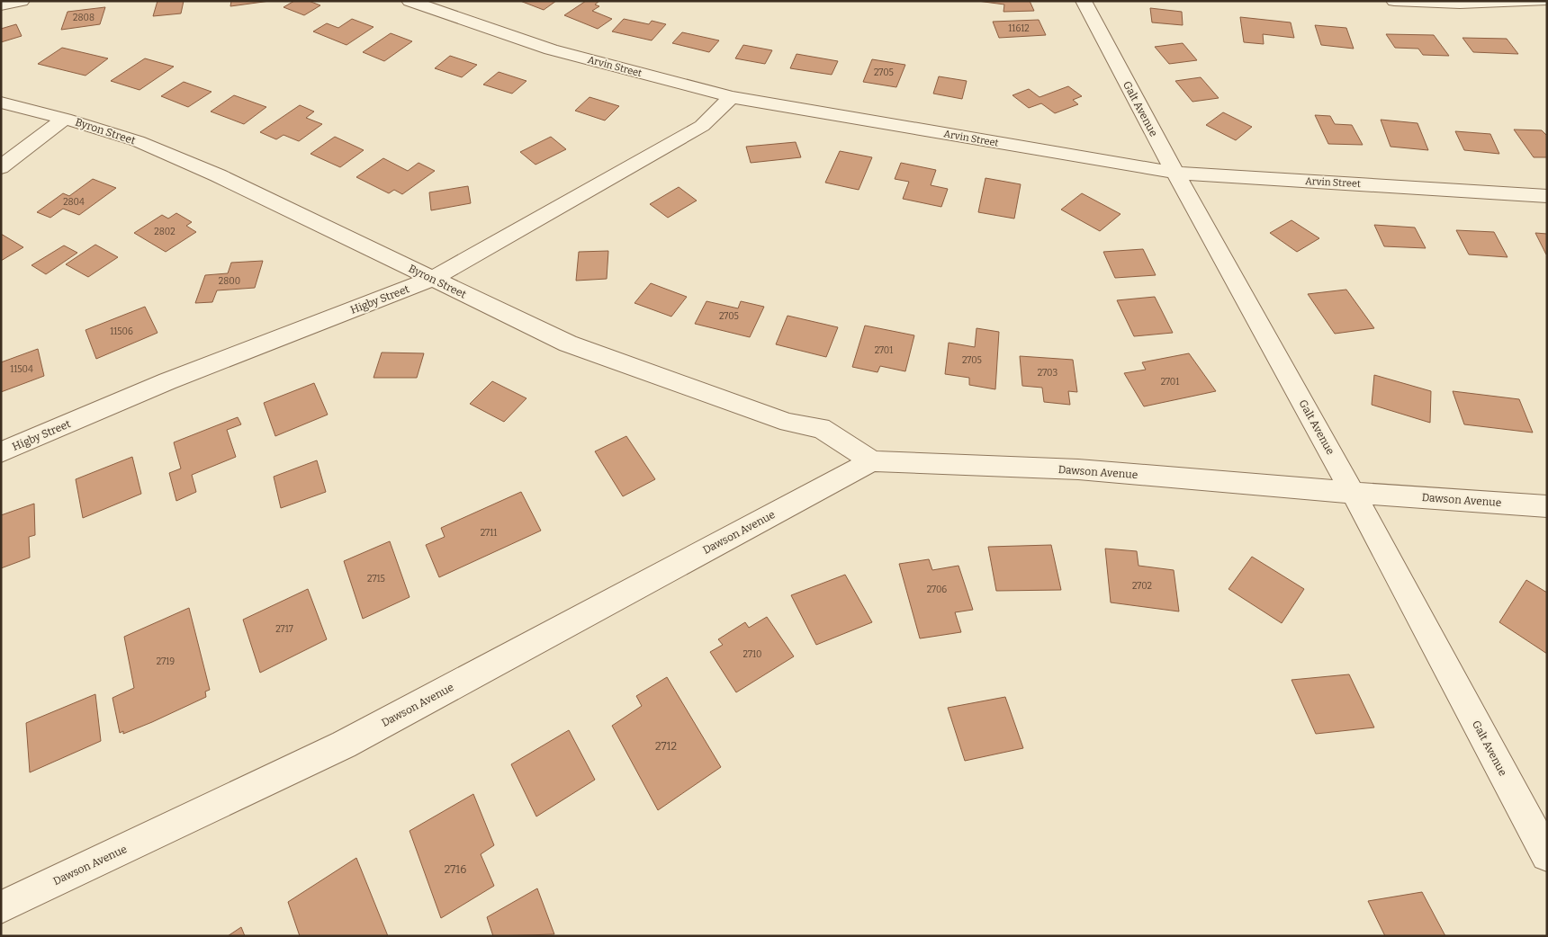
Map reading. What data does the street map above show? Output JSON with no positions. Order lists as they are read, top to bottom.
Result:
{
  "streets": {
    "street": [
      "Arvin Street",
      "Galt Avenue",
      "Byron Street",
      "Higby Street",
      "Dawson Avenue"
    ]
  },
  "crossings": [
    ["Arvin Street", "Galt Avenue"],
    ["Arvin Street", "Higby Street"],
    ["Galt Avenue", "Dawson Avenue"],
    ["Byron Street", "Higby Street"],
    ["Byron Street", "Dawson Avenue"]
  ],
  "house_numbers": [
    "2808",
    "11612",
    "2705",
    "2804",
    "2802",
    "2800",
    "2705",
    "11506",
    "2701",
    "2705",
    "11504",
    "2703",
    "2701",
    "2711",
    "2715",
    "2702",
    "2706",
    "2717",
    "2710",
    "2719",
    "2712",
    "2716"
  ]
}
